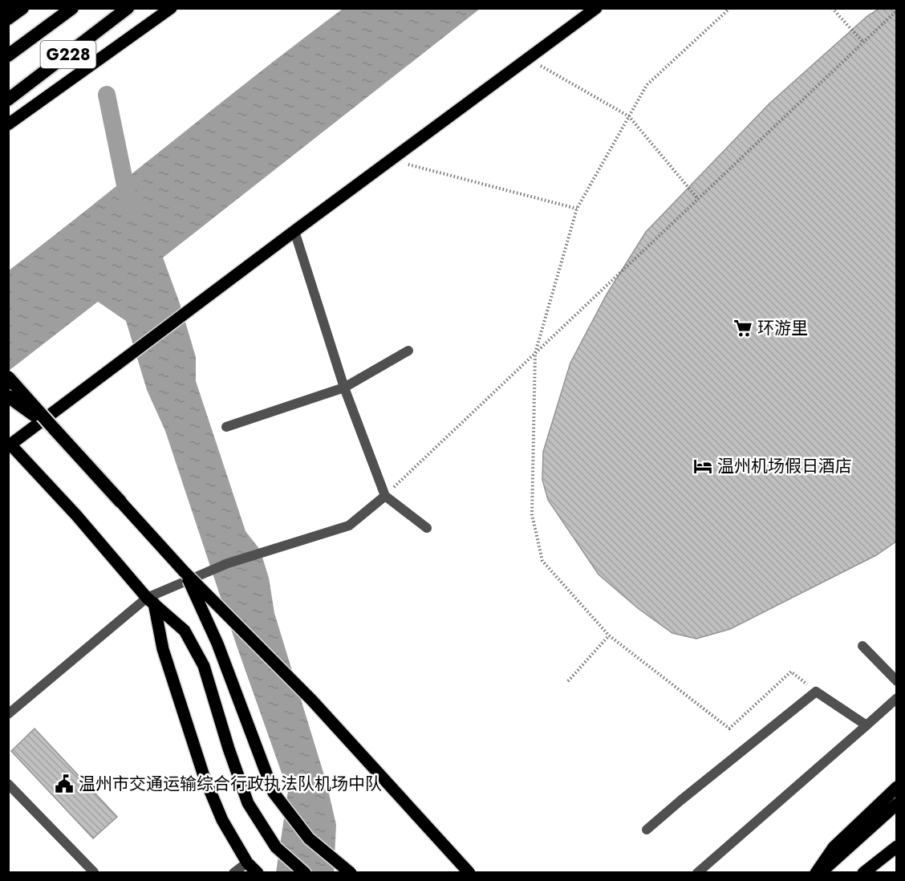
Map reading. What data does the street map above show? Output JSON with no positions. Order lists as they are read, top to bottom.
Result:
{
  "streets": {
    "highway": ["G228"]
  },
  "places": {
    "supermarket": ["环游里"],
    "hotel": ["温州机场假日酒店"],
    "public building": ["温州市交通运输综合行政执法队机场中队"]
  }
}
